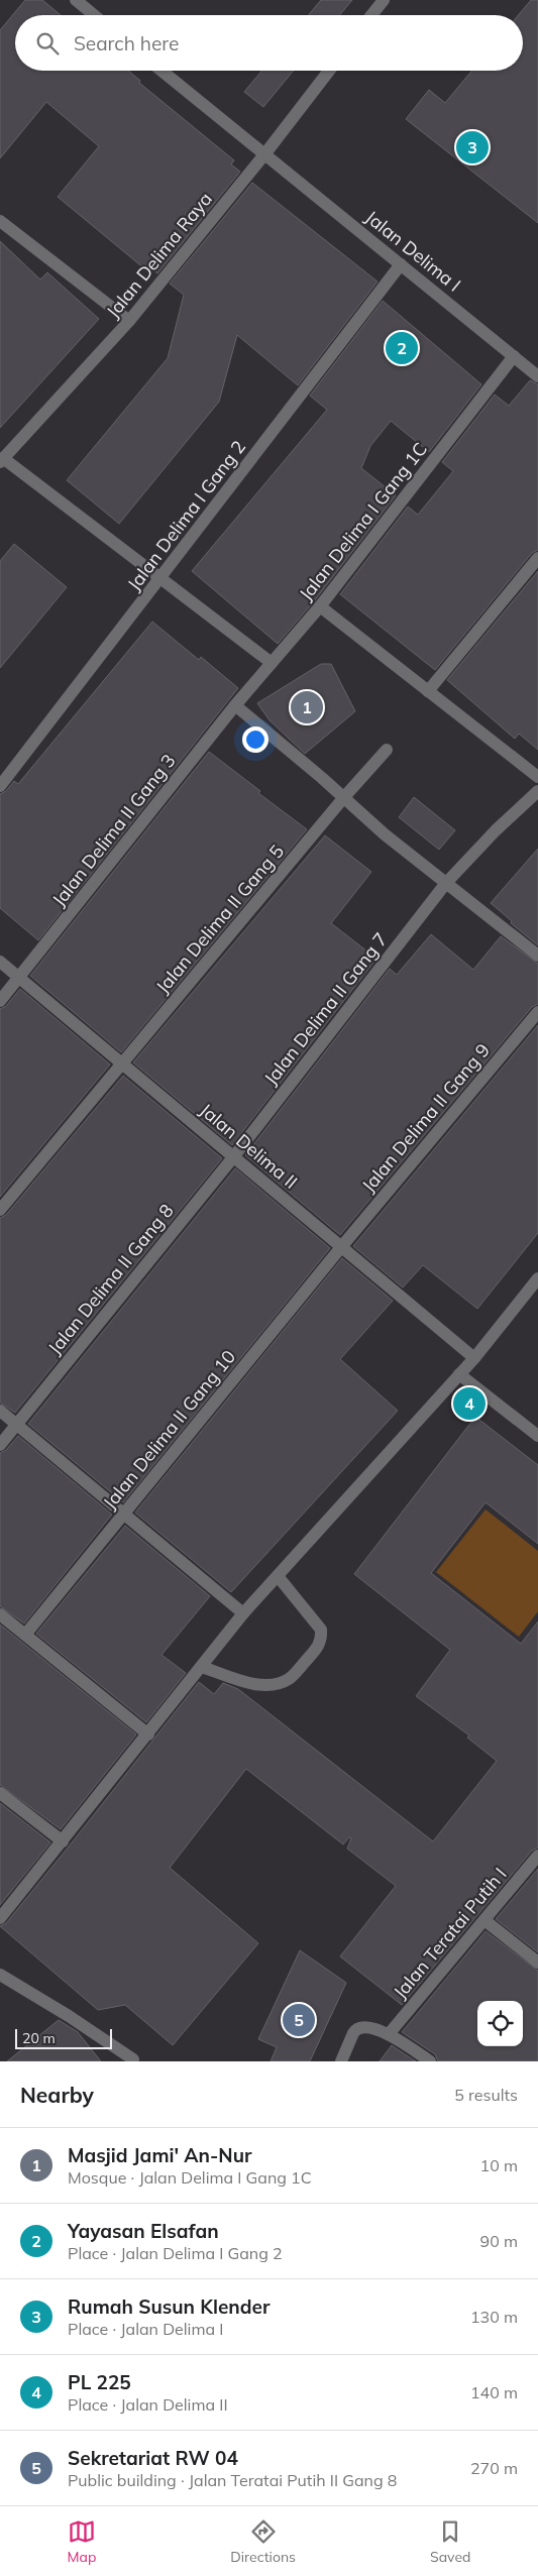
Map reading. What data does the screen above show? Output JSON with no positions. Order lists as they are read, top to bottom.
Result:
{
  "streets": {
    "street": [
      "Jalan Delima I",
      "Jalan Delima Raya",
      "Jalan Delima I Gang 2",
      "Jalan Delima I Gang 1C",
      "Jalan Delima II Gang 3",
      "Jalan Delima II Gang 5",
      "Jalan Delima II Gang 7",
      "Jalan Delima II Gang 9",
      "Jalan Delima II",
      "Jalan Delima II Gang 8",
      "Jalan Delima II Gang 10",
      "Jalan Teratai Putih I"
    ]
  },
  "crossings": [
    ["Jalan Delima I", "Jalan Delima Raya"],
    ["Jalan Delima I", "Jalan Delima I Gang 2"],
    ["Jalan Delima I", "Jalan Delima I Gang 1C"],
    ["Jalan Delima I Gang 1C", "Jalan Delima II Gang 3"],
    ["Jalan Delima II Gang 3", "Jalan Delima II"],
    ["Jalan Delima II Gang 5", "Jalan Delima II"],
    ["Jalan Delima II Gang 7", "Jalan Delima II"],
    ["Jalan Delima II Gang 7", "Jalan Delima II Gang 8"],
    ["Jalan Delima II Gang 9", "Jalan Delima II"],
    ["Jalan Delima II Gang 9", "Jalan Delima II Gang 10"],
    ["Jalan Delima II", "Jalan Delima II Gang 8"],
    ["Jalan Delima II", "Jalan Delima II Gang 10"]
  ],
  "scale_bar": "20 m",
  "page": {
    "search": "Search here",
    "pins": [
      "3",
      "2",
      "1",
      "4",
      "5"
    ],
    "scale": "20 m",
    "heading": ["Nearby", "5 results"],
    "list": [
      {
        "mark": "1",
        "name": "Masjid Jami' An-Nur",
        "note": "Mosque · Jalan Delima I Gang 1C",
        "value": "10 m"
      },
      {
        "mark": "2",
        "name": "Yayasan Elsafan",
        "note": "Place · Jalan Delima I Gang 2",
        "value": "90 m"
      },
      {
        "mark": "3",
        "name": "Rumah Susun Klender",
        "note": "Place · Jalan Delima I",
        "value": "130 m"
      },
      {
        "mark": "4",
        "name": "PL 225",
        "note": "Place · Jalan Delima II",
        "value": "140 m"
      },
      {
        "mark": "5",
        "name": "Sekretariat RW 04",
        "note": "Public building · Jalan Teratai Putih II Gang 8",
        "value": "270 m"
      }
    ],
    "nav": ["Map", "Directions", "Saved"]
  }
}
